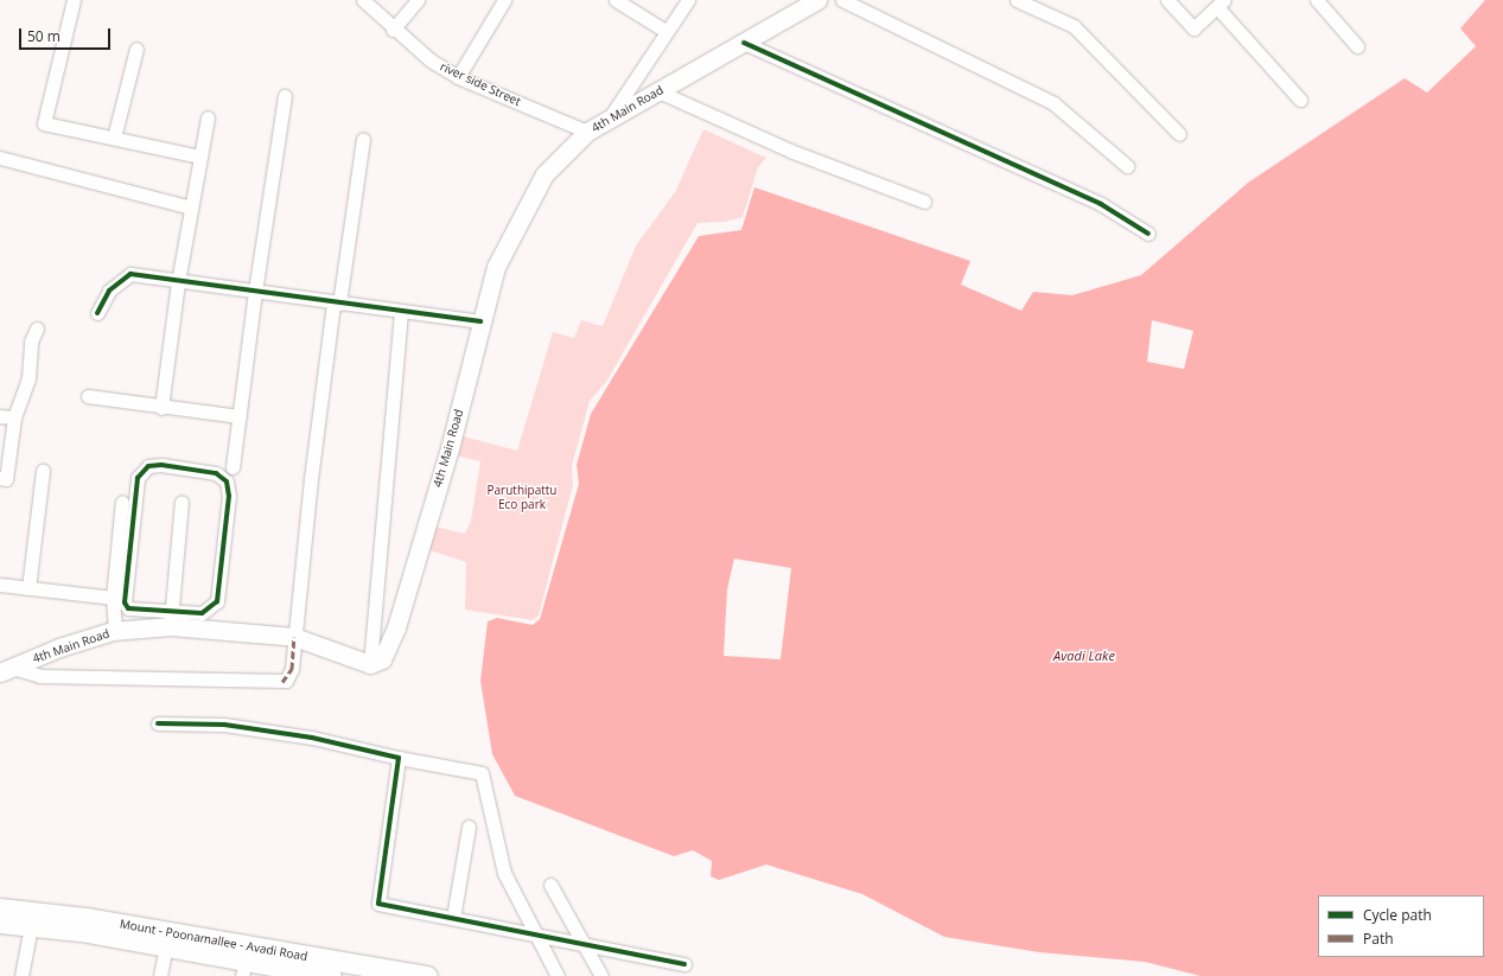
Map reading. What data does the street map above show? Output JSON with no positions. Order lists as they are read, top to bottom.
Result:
{
  "streets": {
    "main road": ["4th Main Road", "Mount - Poonamallee - Avadi Road"],
    "street": ["river side Street"]
  },
  "crossings": [
    ["river side Street", "4th Main Road"]
  ],
  "water": ["Avadi Lake"],
  "parks": ["Paruthipattu Eco park"],
  "legend": ["Cycle path", "Path"],
  "scale_bar": "50 m"
}
